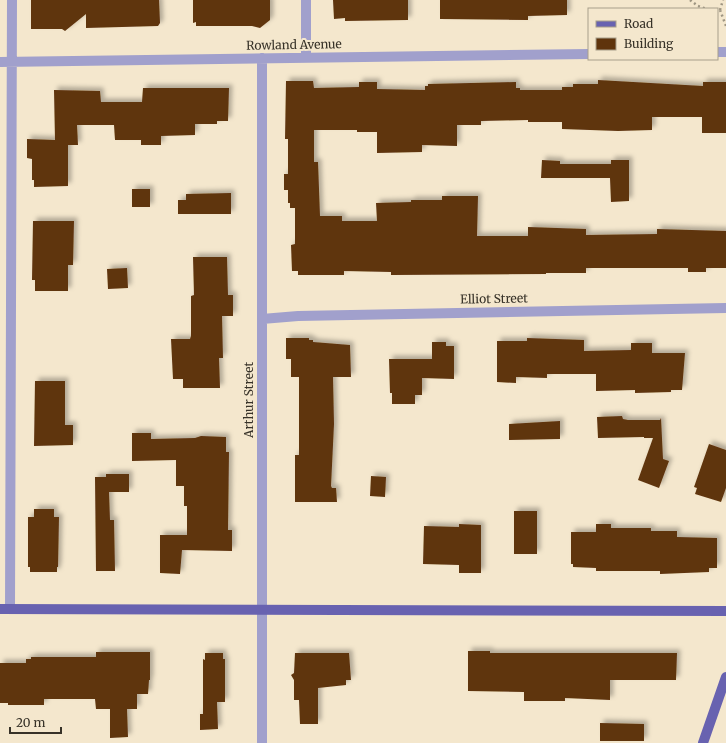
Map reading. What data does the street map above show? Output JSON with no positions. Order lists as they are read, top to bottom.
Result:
{
  "streets": {
    "street": ["Rowland Avenue", "Elliot Street", "Arthur Street"]
  },
  "crossings": [
    ["Rowland Avenue", "Arthur Street"],
    ["Elliot Street", "Arthur Street"]
  ],
  "legend": ["Road", "Building"],
  "scale_bar": "20 m"
}
